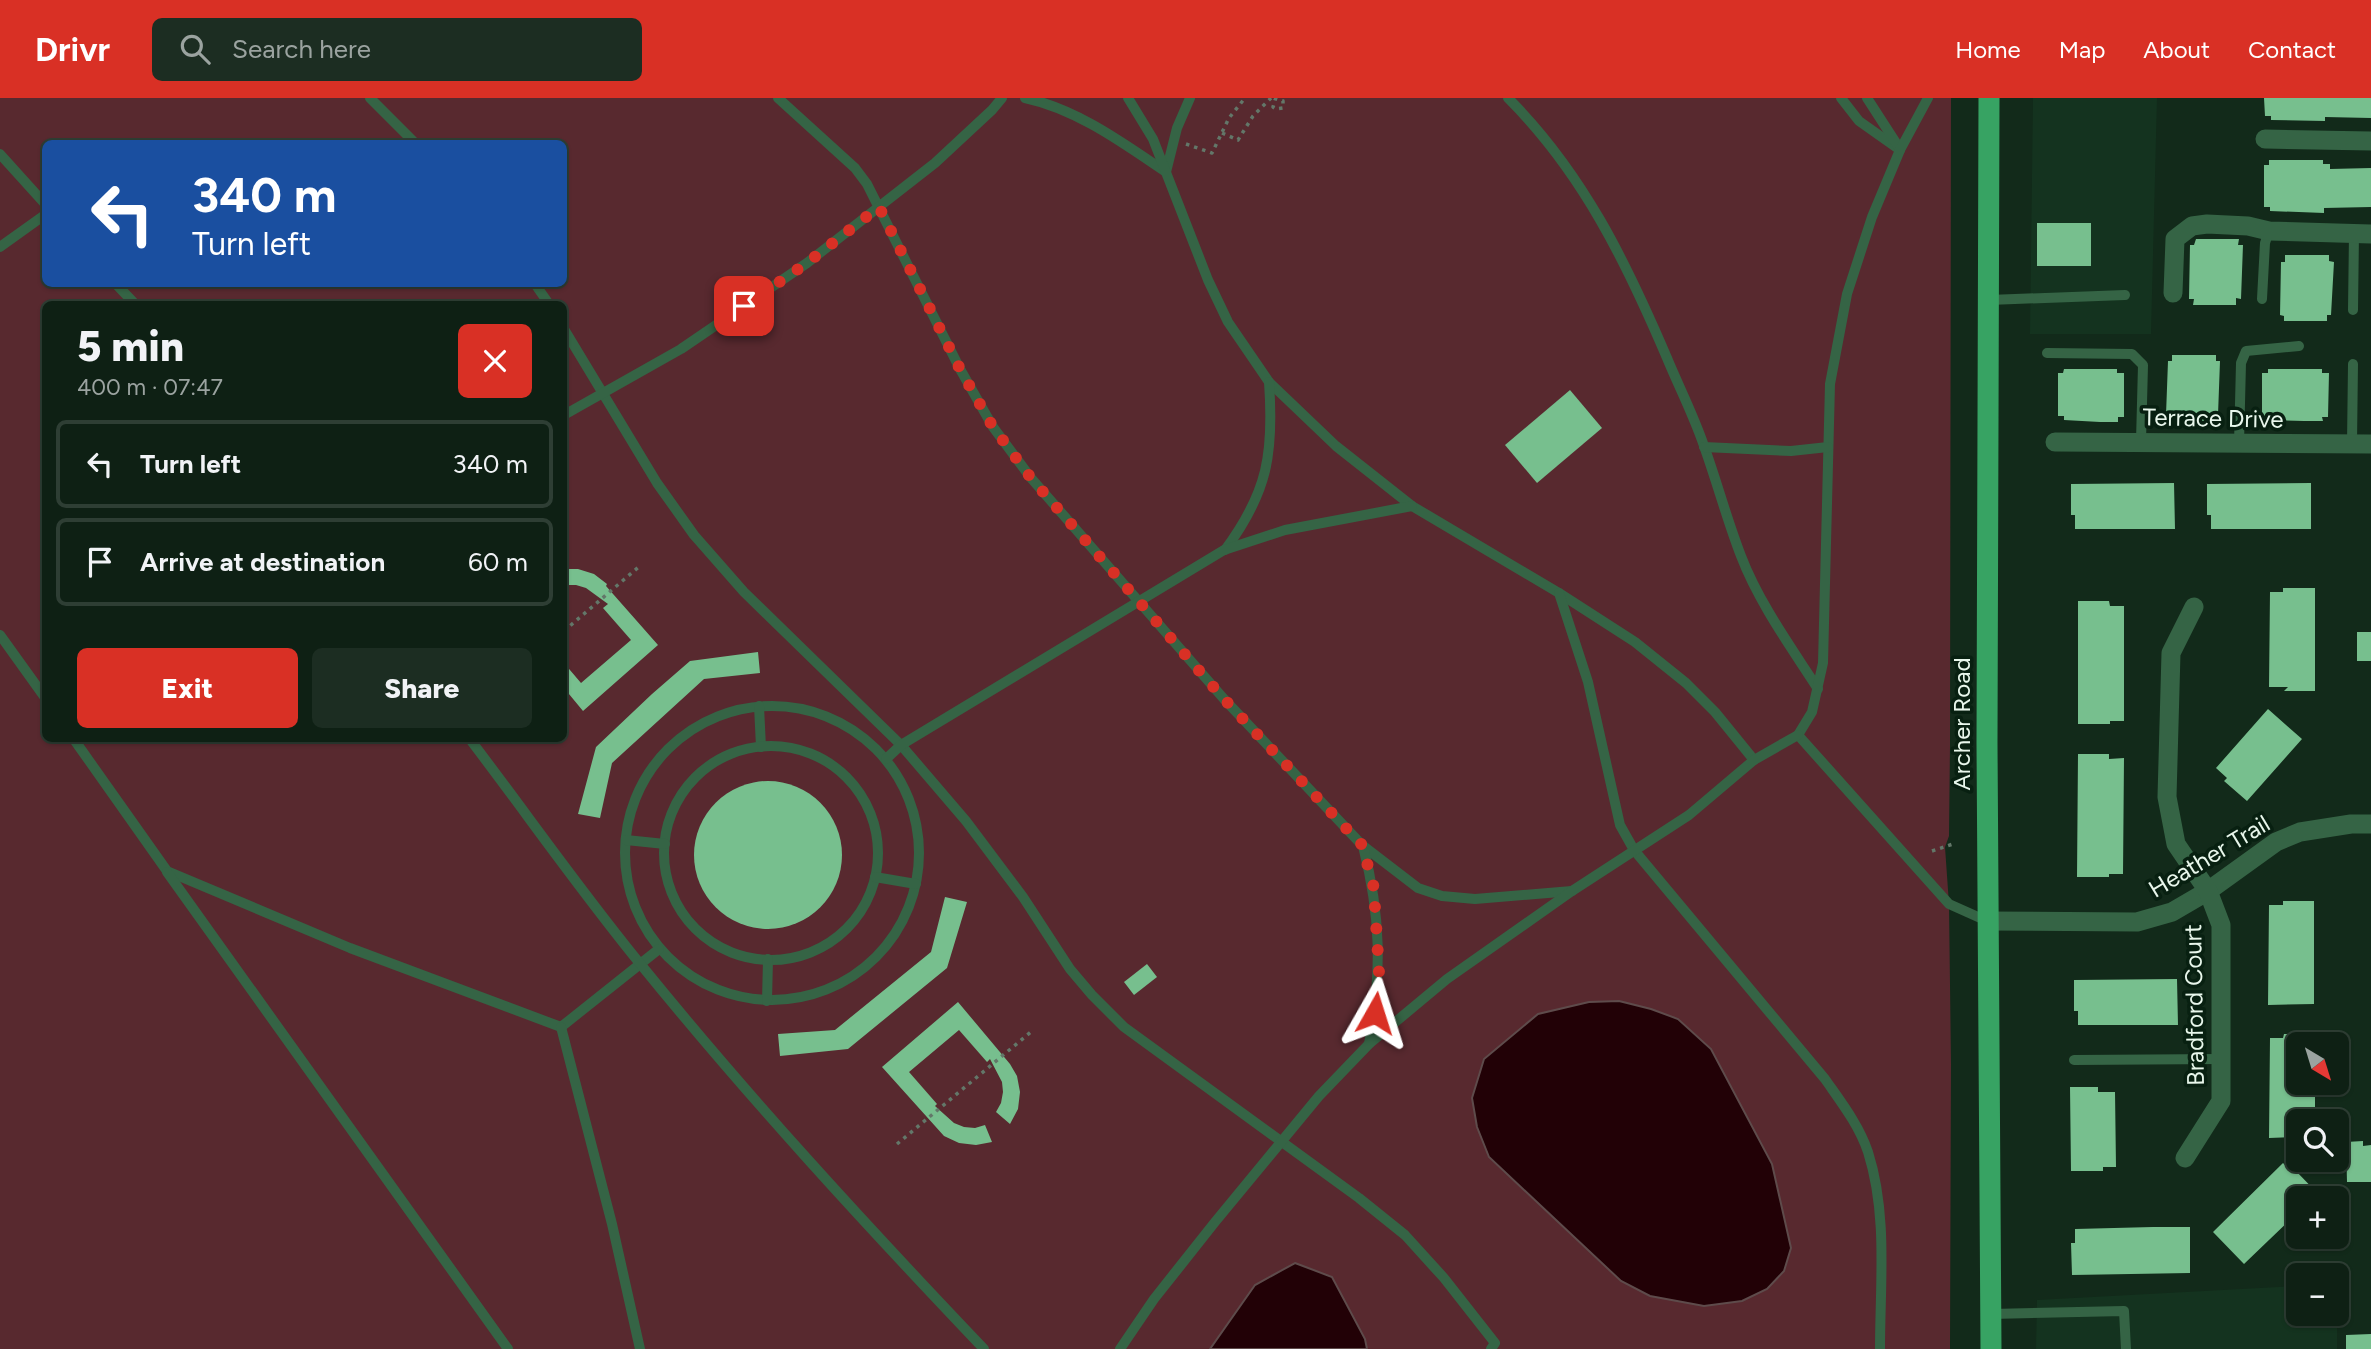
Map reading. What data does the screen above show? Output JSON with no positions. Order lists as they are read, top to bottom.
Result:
{
  "streets": {
    "main road": ["Archer Road"],
    "street": ["Terrace Drive", "Heather Trail", "Bradford Court"]
  },
  "crossings": [
    ["Archer Road", "Heather Trail"],
    ["Heather Trail", "Bradford Court"]
  ],
  "north": "bottom right",
  "page": {
    "header": "Drivr",
    "search": "Search here",
    "nav": [
      "Home",
      "Map",
      "About",
      "Contact"
    ],
    "turn": ["340 m", "Turn left"],
    "heading": ["5 min", "400 m · 07:47"],
    "list": [
      {
        "name": "Turn left",
        "value": "340 m"
      },
      {
        "name": "Arrive at destination",
        "value": "60 m"
      }
    ],
    "buttons": ["Exit", "Share"],
    "map_buttons": ["+", "−"]
  }
}
